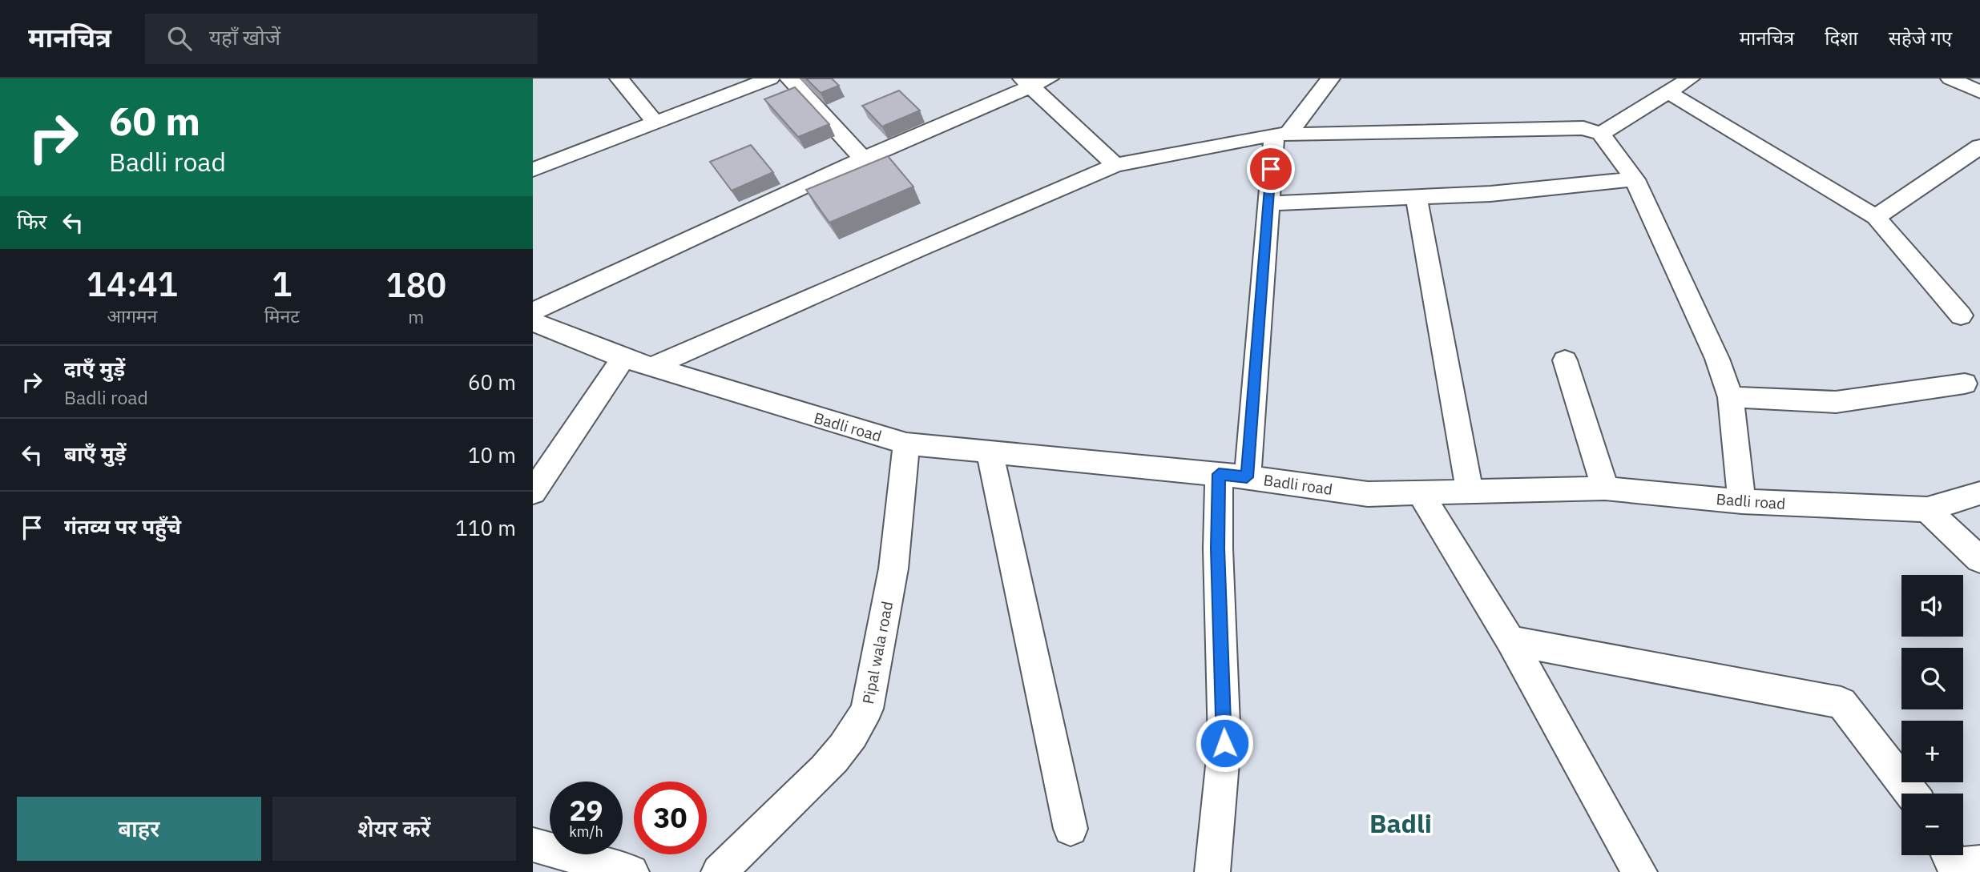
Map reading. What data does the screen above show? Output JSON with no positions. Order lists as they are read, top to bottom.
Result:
{
  "streets": {
    "street": ["Badli road", "Pipal wala road"]
  },
  "crossings": [
    ["Badli road", "Pipal wala road"]
  ],
  "districts": ["Badli"],
  "page": {
    "header": "मानचित्र",
    "search": "यहाँ खोजें",
    "nav": ["मानचित्र", "दिशा", "सहेजे गए"],
    "turn": ["60 m", "Badli road"],
    "then": "फिर",
    "eta": [
      "14:41",
      "आगमन",
      "1",
      "मिनट",
      "180",
      "m"
    ],
    "list": [
      {
        "name": "दाएँ मुड़ें",
        "note": "Badli road",
        "value": "60 m"
      },
      {
        "name": "बाएँ मुड़ें",
        "value": "10 m"
      },
      {
        "name": "गंतव्य पर पहुँचे",
        "value": "110 m"
      }
    ],
    "map_buttons": ["+", "−"],
    "speed": "29 km/h",
    "limit": "30",
    "buttons": ["बाहर", "शेयर करें"]
  }
}
